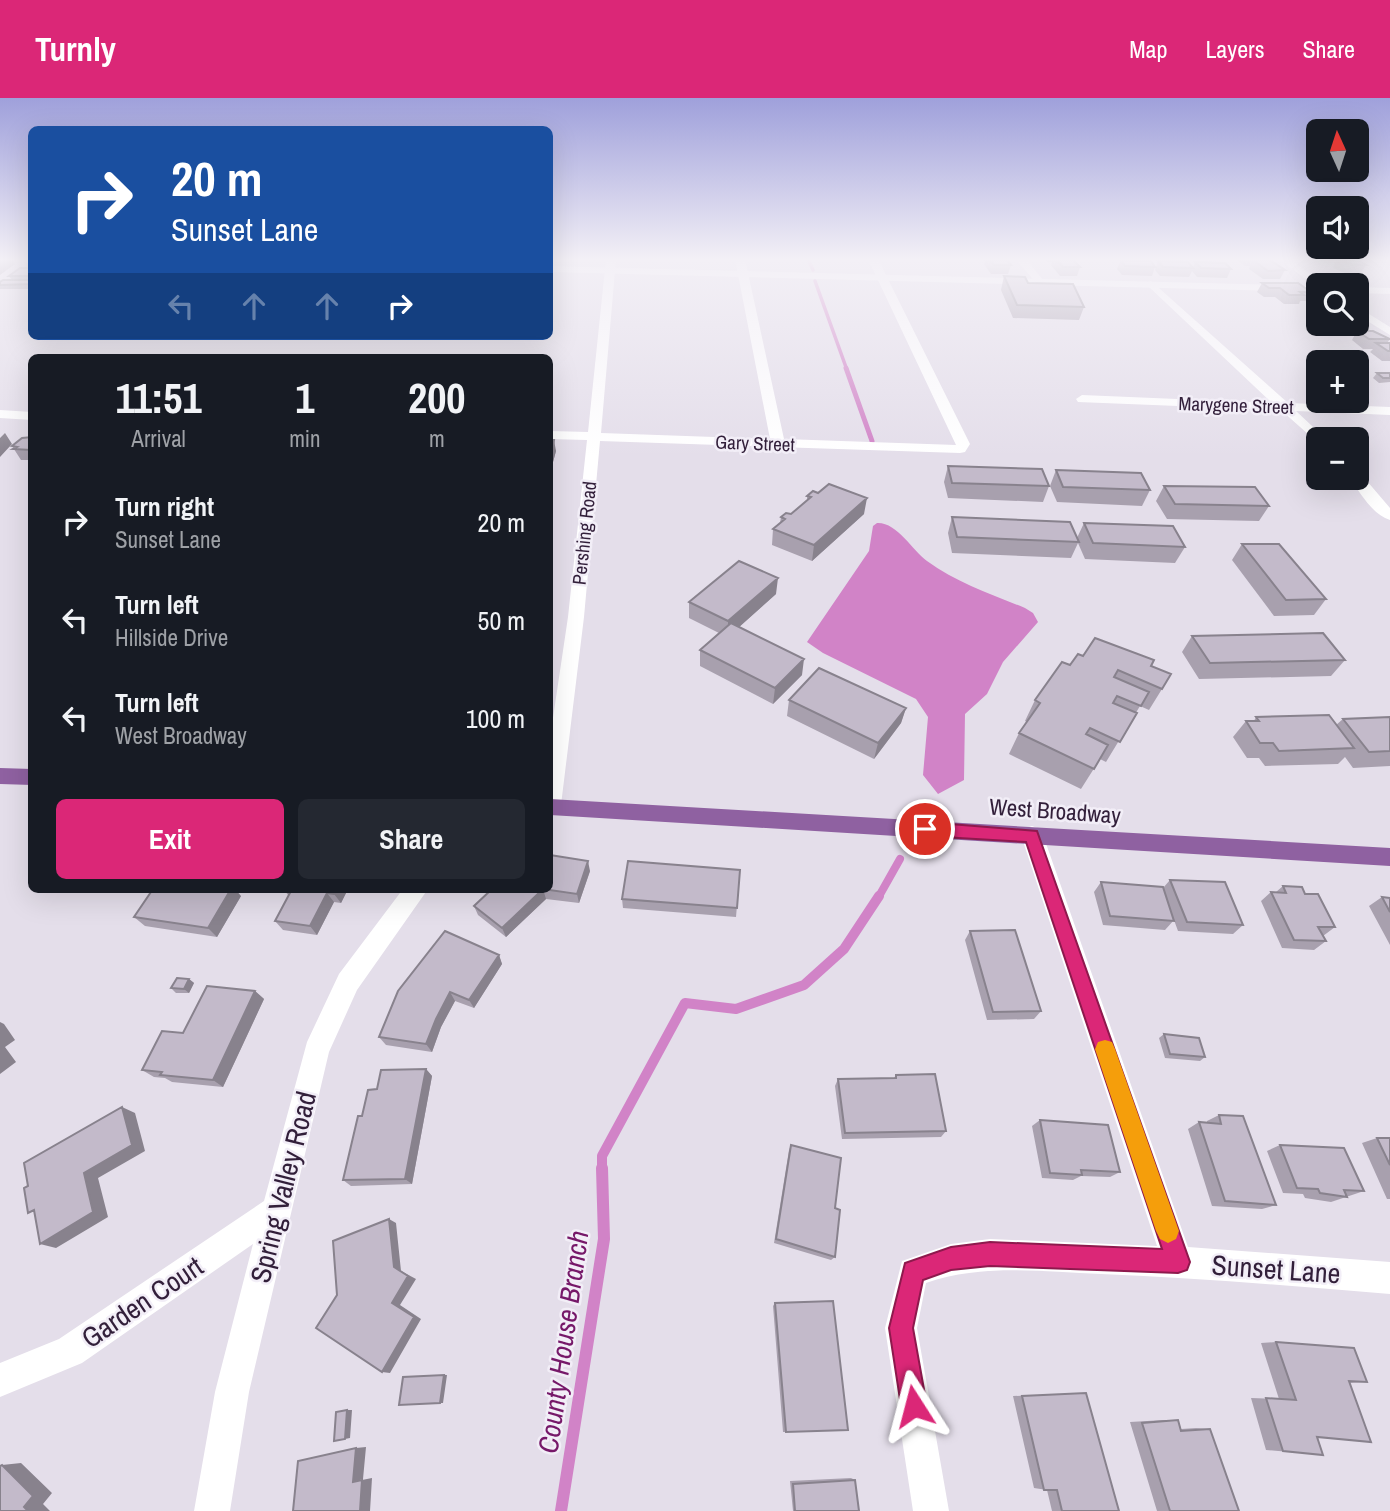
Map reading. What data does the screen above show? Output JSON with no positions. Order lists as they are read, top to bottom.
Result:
{
  "streets": {
    "main road": ["West Broadway"],
    "street": [
      "Marygene Street",
      "Gary Street",
      "Pershing Road",
      "Spring Valley Road",
      "Sunset Lane",
      "Garden Court"
    ]
  },
  "crossings": [
    ["Gary Street", "Pershing Road"],
    ["Spring Valley Road", "Garden Court"]
  ],
  "water": ["County House Branch"],
  "north": "top",
  "page": {
    "header": "Turnly",
    "nav": ["Map", "Layers", "Share"],
    "map_buttons": ["+", "−"],
    "turn": ["20 m", "Sunset Lane"],
    "eta": [
      "11:51",
      "Arrival",
      "1",
      "min",
      "200",
      "m"
    ],
    "list": [
      {
        "name": "Turn right",
        "note": "Sunset Lane",
        "value": "20 m"
      },
      {
        "name": "Turn left",
        "note": "Hillside Drive",
        "value": "50 m"
      },
      {
        "name": "Turn left",
        "note": "West Broadway",
        "value": "100 m"
      }
    ],
    "buttons": ["Exit", "Share"]
  }
}
